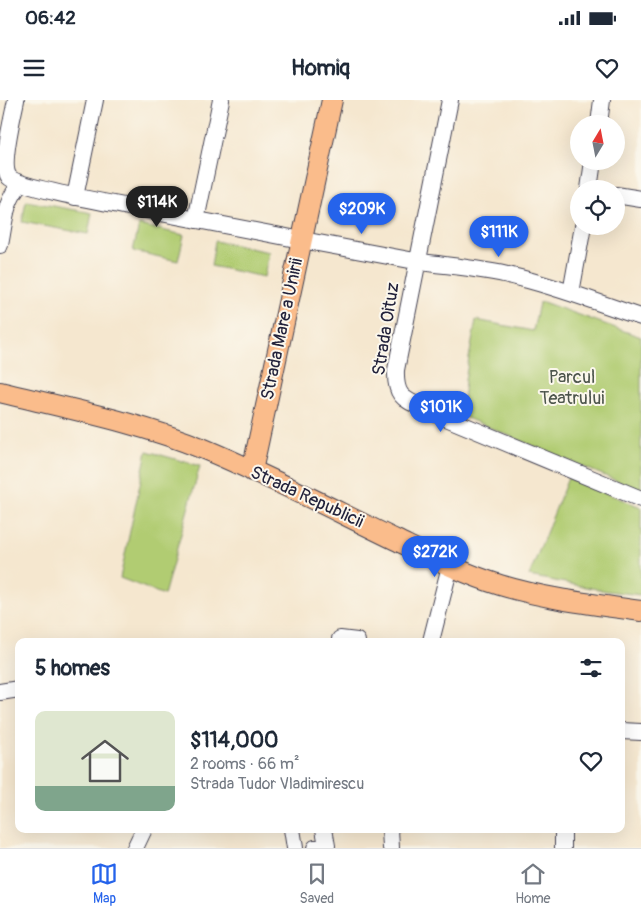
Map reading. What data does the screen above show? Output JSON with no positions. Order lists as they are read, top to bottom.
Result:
{
  "streets": {
    "main road": ["Strada Mare a Unirii", "Strada Republicii"],
    "street": ["Strada Oituz"]
  },
  "crossings": [
    ["Strada Mare a Unirii", "Strada Republicii"]
  ],
  "parks": ["Parcul Teatrului"],
  "north": "top",
  "page": {
    "status": "06:42",
    "header": "Homiq",
    "price": [
      "$114K",
      "$209K",
      "$111K",
      "$101K",
      "$272K"
    ],
    "heading": "5 homes",
    "list": [
      {
        "name": "$114,000",
        "note": "2 rooms · 66 m² · Strada Tudor Vladimirescu"
      }
    ],
    "tabs": ["Map", "Saved", "Home"]
  }
}
